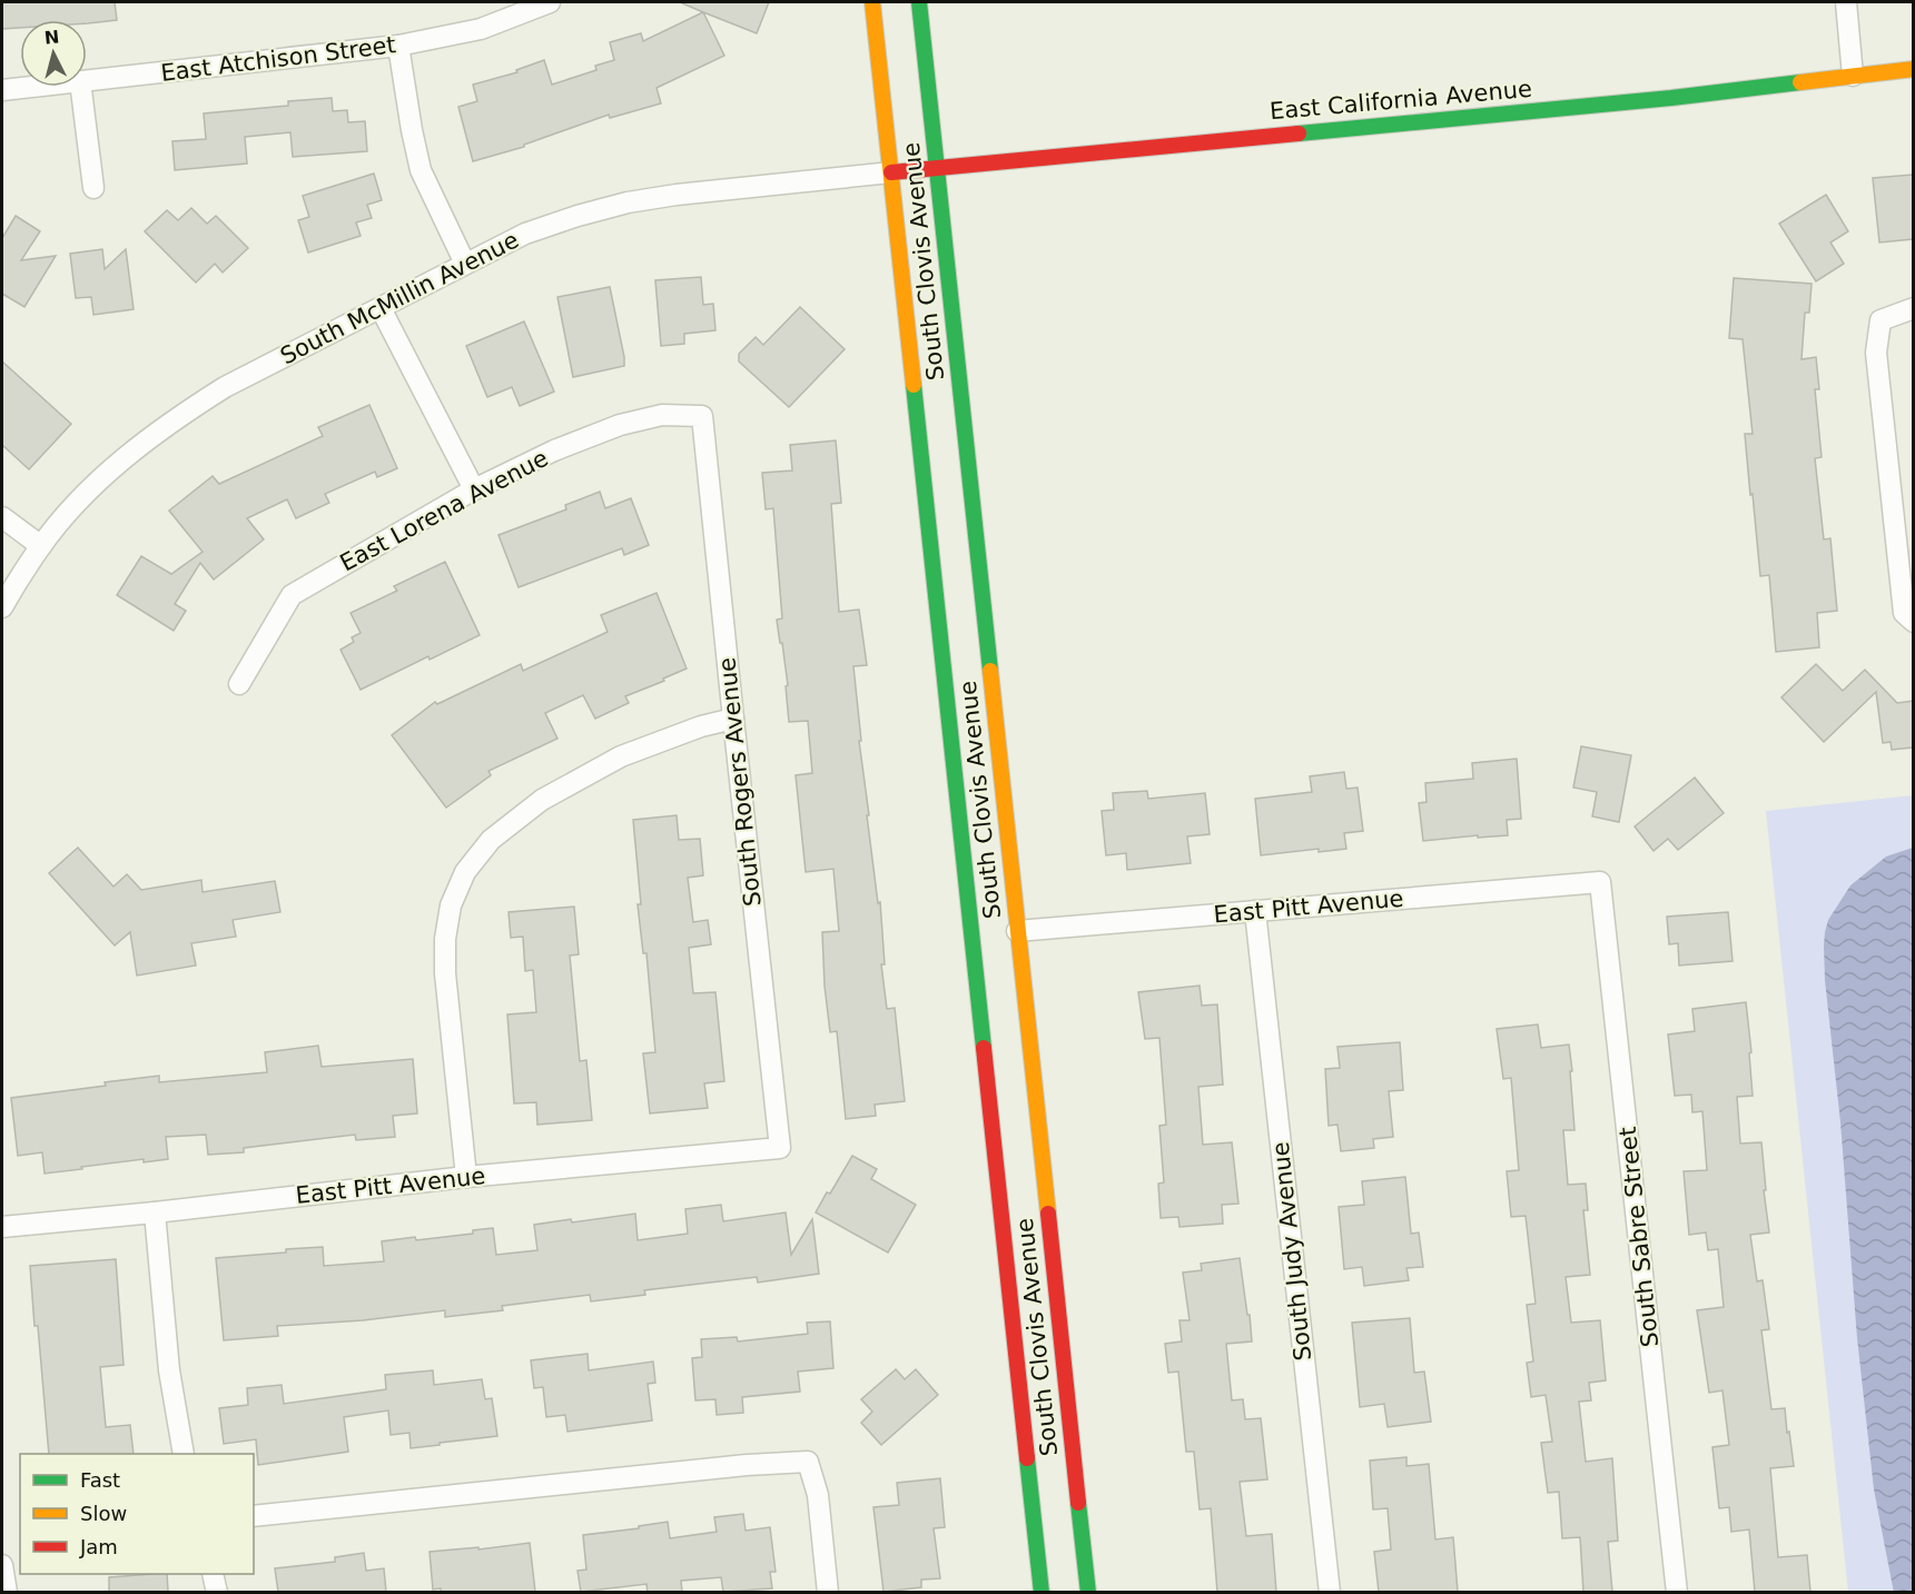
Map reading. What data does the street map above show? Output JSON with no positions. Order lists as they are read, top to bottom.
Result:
{
  "streets": {
    "main road": ["East California Avenue", "South Clovis Avenue"],
    "street": [
      "East Atchison Street",
      "South McMillin Avenue",
      "East Lorena Avenue",
      "South Rogers Avenue",
      "East Pitt Avenue",
      "South Sabre Street",
      "South Judy Avenue"
    ]
  },
  "crossings": [
    ["East California Avenue", "South Clovis Avenue"],
    ["East California Avenue", "South McMillin Avenue"],
    ["South Clovis Avenue", "South McMillin Avenue"],
    ["South Clovis Avenue", "East Pitt Avenue"],
    ["East Lorena Avenue", "South Rogers Avenue"],
    ["South Rogers Avenue", "East Pitt Avenue"],
    ["East Pitt Avenue", "South Sabre Street"],
    ["East Pitt Avenue", "South Judy Avenue"]
  ],
  "legend": ["Fast", "Slow", "Jam"],
  "north": "top"
}
